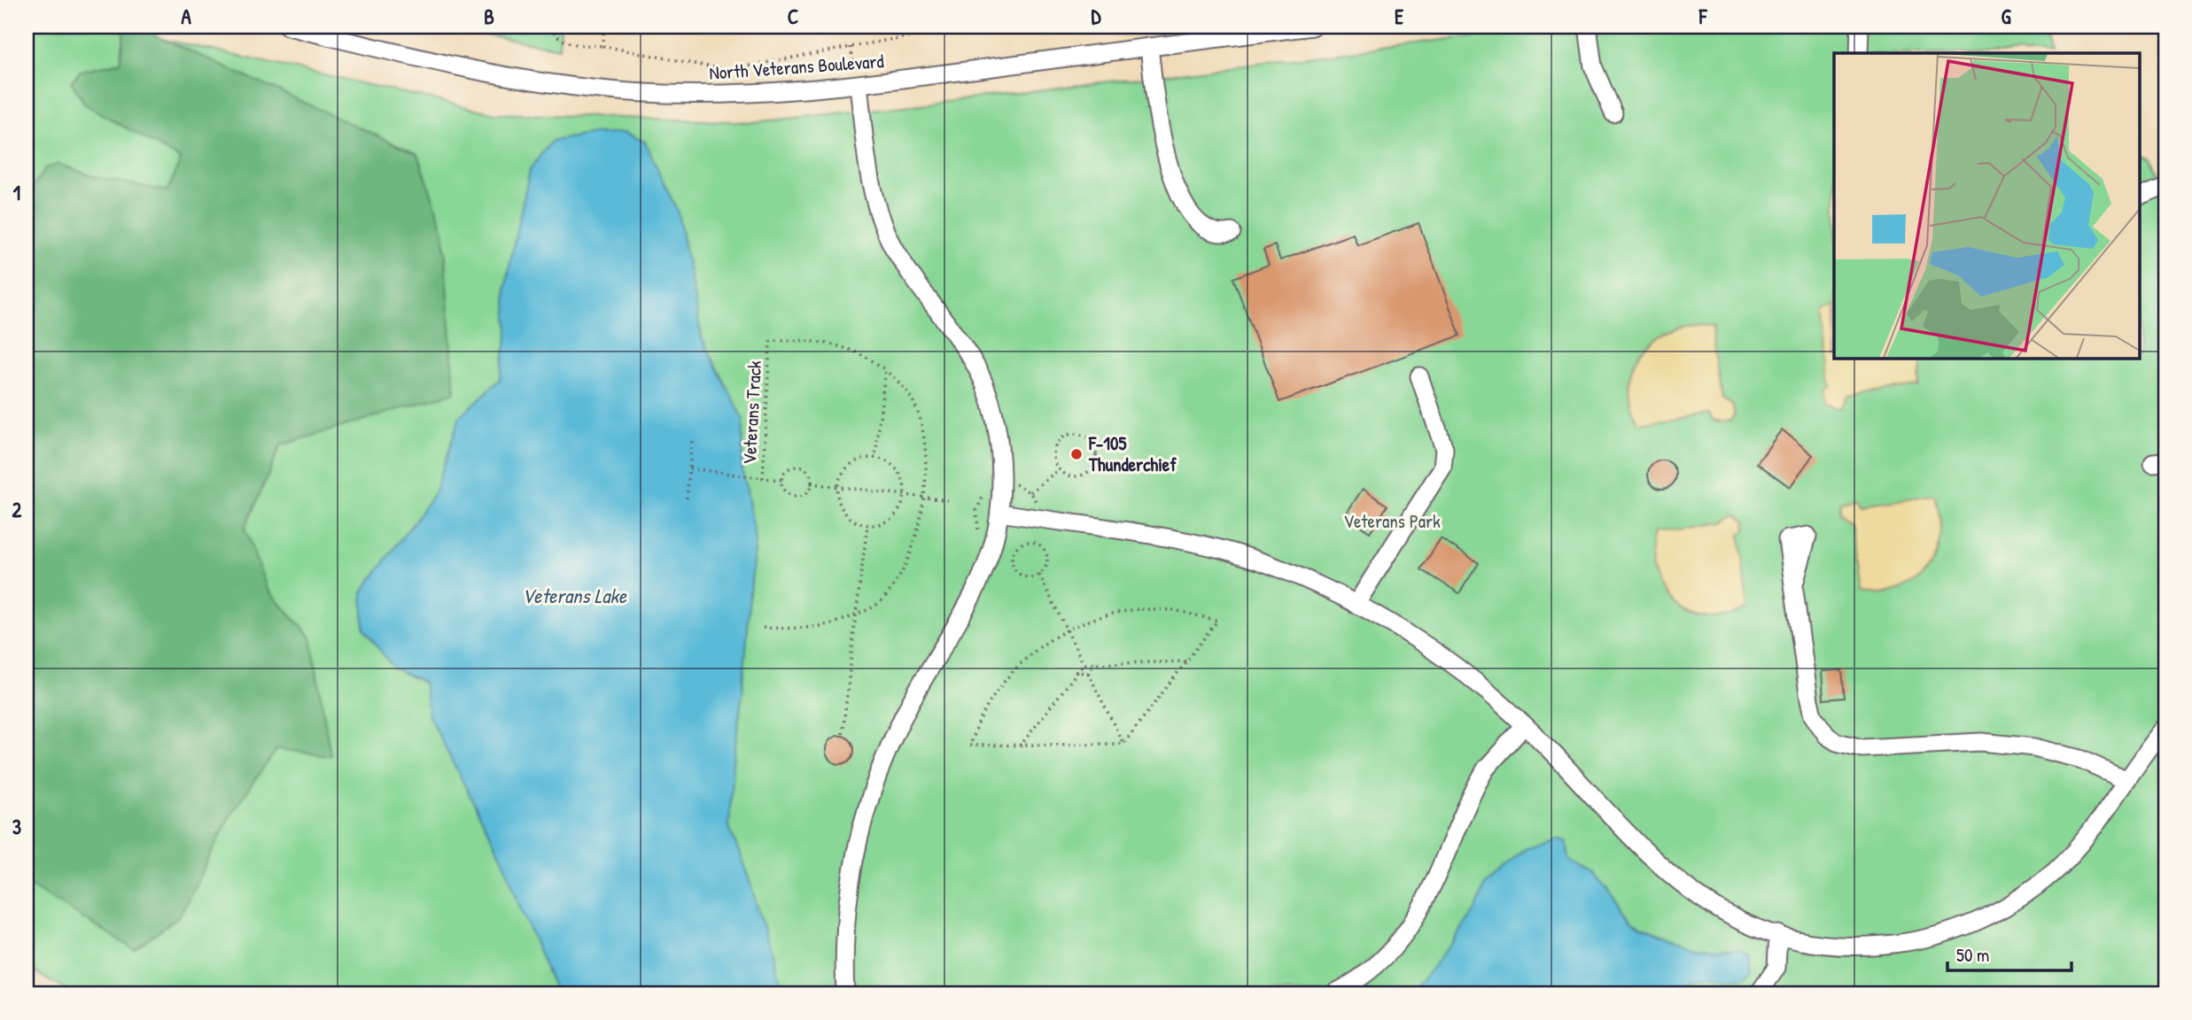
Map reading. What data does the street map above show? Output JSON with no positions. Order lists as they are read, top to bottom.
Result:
{
  "streets": {
    "street": ["North Veterans Boulevard"],
    "path": ["Veterans Track"]
  },
  "water": ["Veterans Lake"],
  "parks": ["Veterans Park"],
  "places": ["F-105 Thunderchief"],
  "scale_bar": "50 m",
  "grid": {
    "columns": [
      "A",
      "B",
      "C",
      "D",
      "E",
      "F",
      "G"
    ],
    "rows": ["1", "2", "3"]
  }
}
